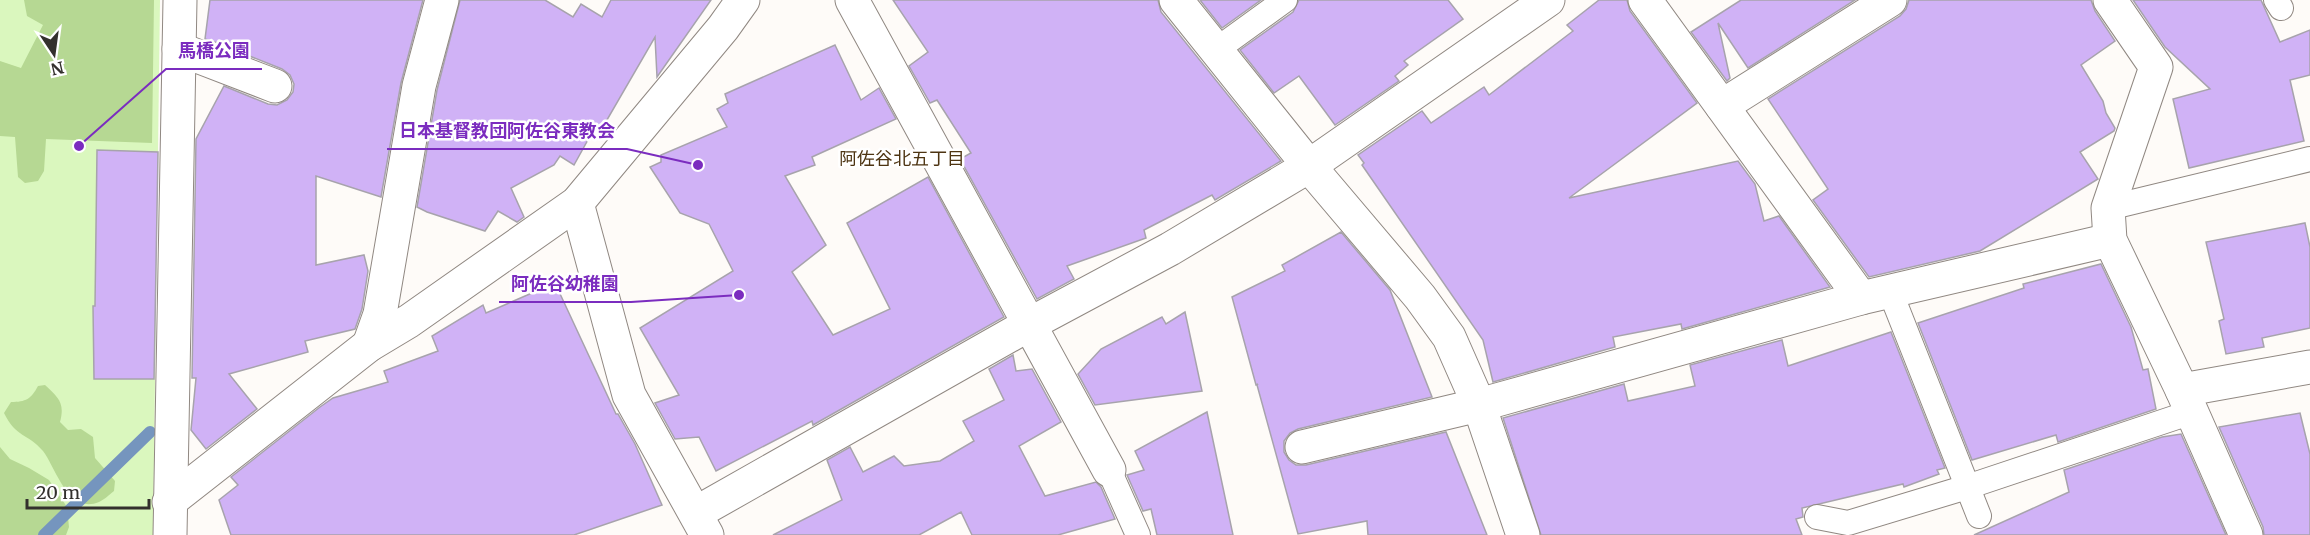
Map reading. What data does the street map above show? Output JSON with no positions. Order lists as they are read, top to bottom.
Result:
{
  "districts": ["阿佐谷北五丁目"],
  "places": ["馬橋公園", "日本基督教団阿佐谷東教会", "阿佐谷幼稚園"],
  "scale_bar": "20 m",
  "north": "bottom"
}
